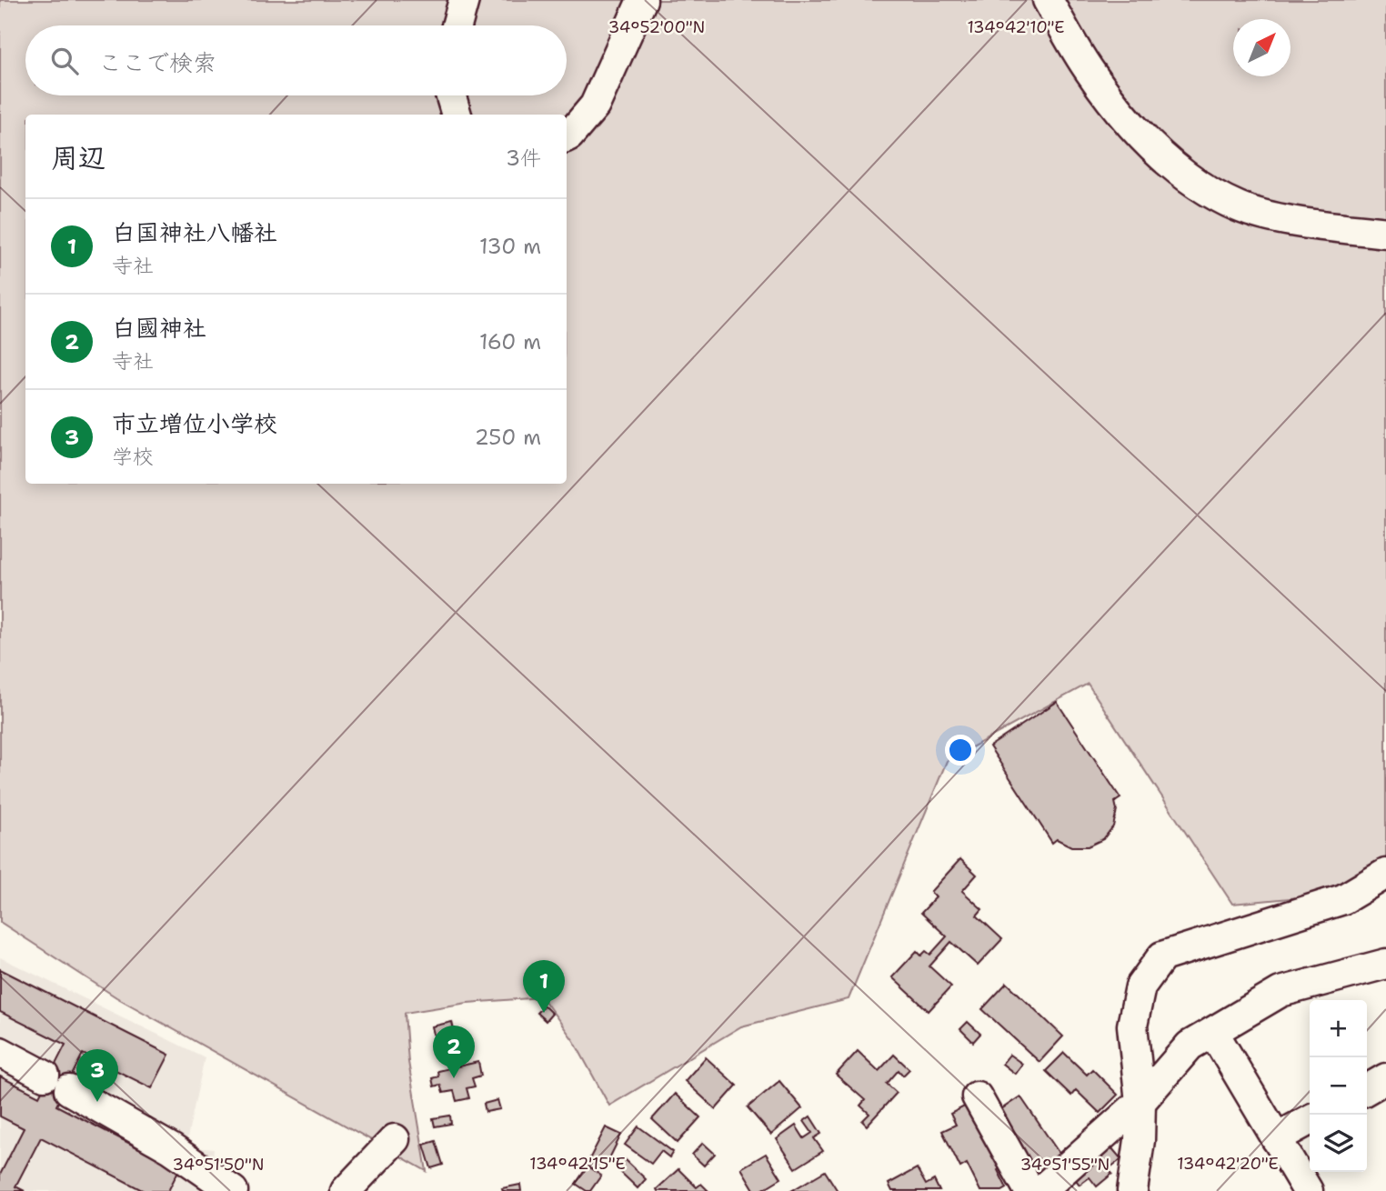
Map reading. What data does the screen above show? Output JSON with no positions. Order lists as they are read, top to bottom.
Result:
{
  "north": "top right",
  "page": {
    "search": "ここで検索",
    "heading": ["周辺", "3件"],
    "list": [
      {
        "mark": "1",
        "name": "白国神社八幡社",
        "note": "寺社",
        "value": "130 m"
      },
      {
        "mark": "2",
        "name": "白國神社",
        "note": "寺社",
        "value": "160 m"
      },
      {
        "mark": "3",
        "name": "市立増位小学校",
        "note": "学校",
        "value": "250 m"
      }
    ],
    "pins": ["1", "2", "3"],
    "map_buttons": ["+", "−"]
  },
  "coordinates": [
    "34°52'00\"N",
    "134°42'10\"E",
    "134°42'15\"E",
    "134°42'20\"E",
    "34°51'50\"N",
    "34°51'55\"N"
  ]
}
